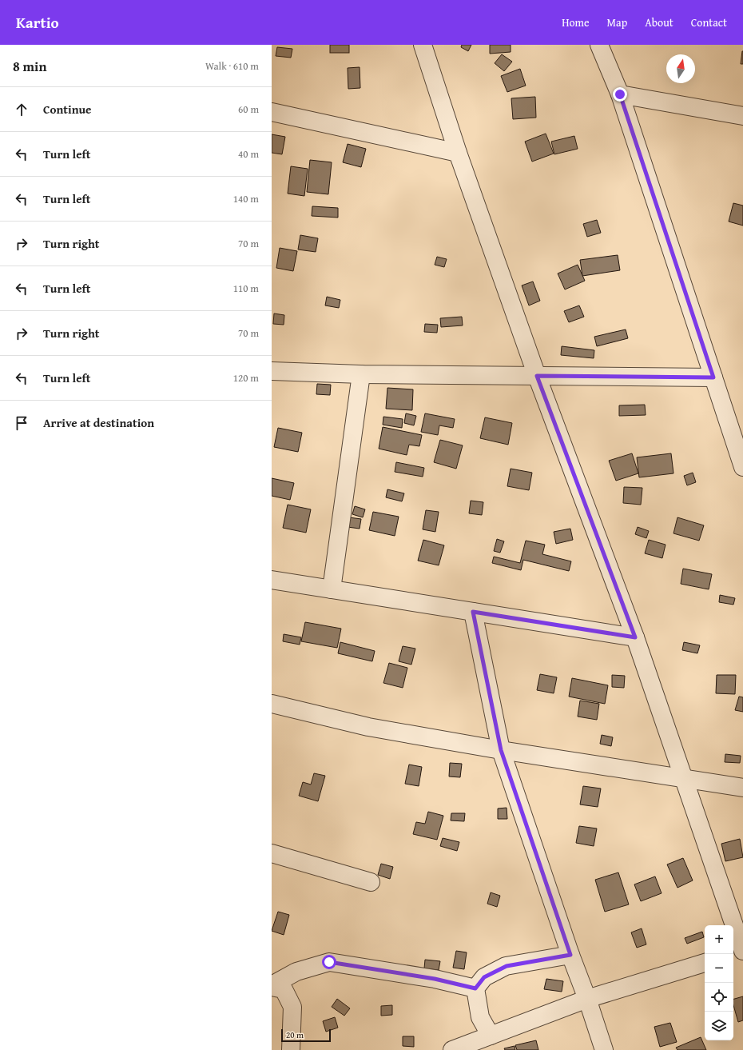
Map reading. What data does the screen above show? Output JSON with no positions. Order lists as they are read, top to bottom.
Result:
{
  "scale_bar": "20 m",
  "north": "top",
  "page": {
    "header": "Kartio",
    "nav": [
      "Home",
      "Map",
      "About",
      "Contact"
    ],
    "heading": ["8 min", "Walk · 610 m"],
    "list": [
      ["Continue", "60 m"],
      ["Turn left", "40 m"],
      ["Turn left", "140 m"],
      ["Turn right", "70 m"],
      ["Turn left", "110 m"],
      ["Turn right", "70 m"],
      ["Turn left", "120 m"],
      "Arrive at destination"
    ],
    "map_buttons": ["+", "−"],
    "scale": "20 m"
  }
}
